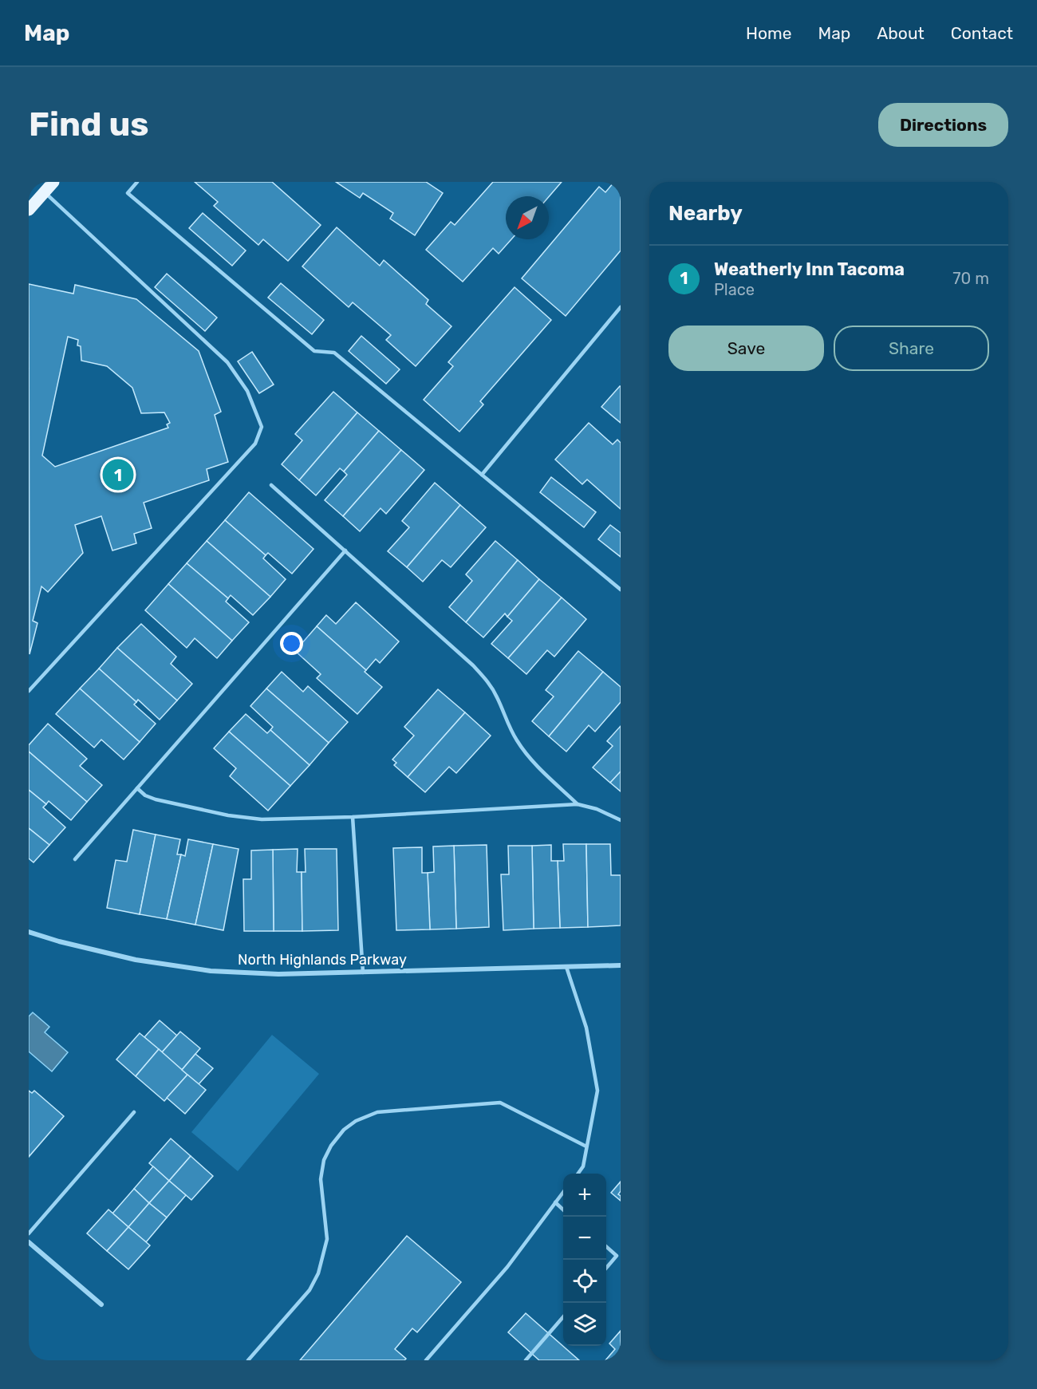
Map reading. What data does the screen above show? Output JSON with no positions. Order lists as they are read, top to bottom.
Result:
{
  "streets": {
    "street": ["North Highlands Parkway"]
  },
  "north": "bottom left",
  "page": {
    "header": "Map",
    "nav": [
      "Home",
      "Map",
      "About",
      "Contact"
    ],
    "buttons": [
      "Directions",
      ["Save", "Share"]
    ],
    "title": "Find us",
    "heading": "Nearby",
    "list": [
      {
        "mark": "1",
        "name": "Weatherly Inn Tacoma",
        "note": "Place",
        "value": "70 m"
      }
    ],
    "pins": "1",
    "map_buttons": ["+", "−"]
  }
}
